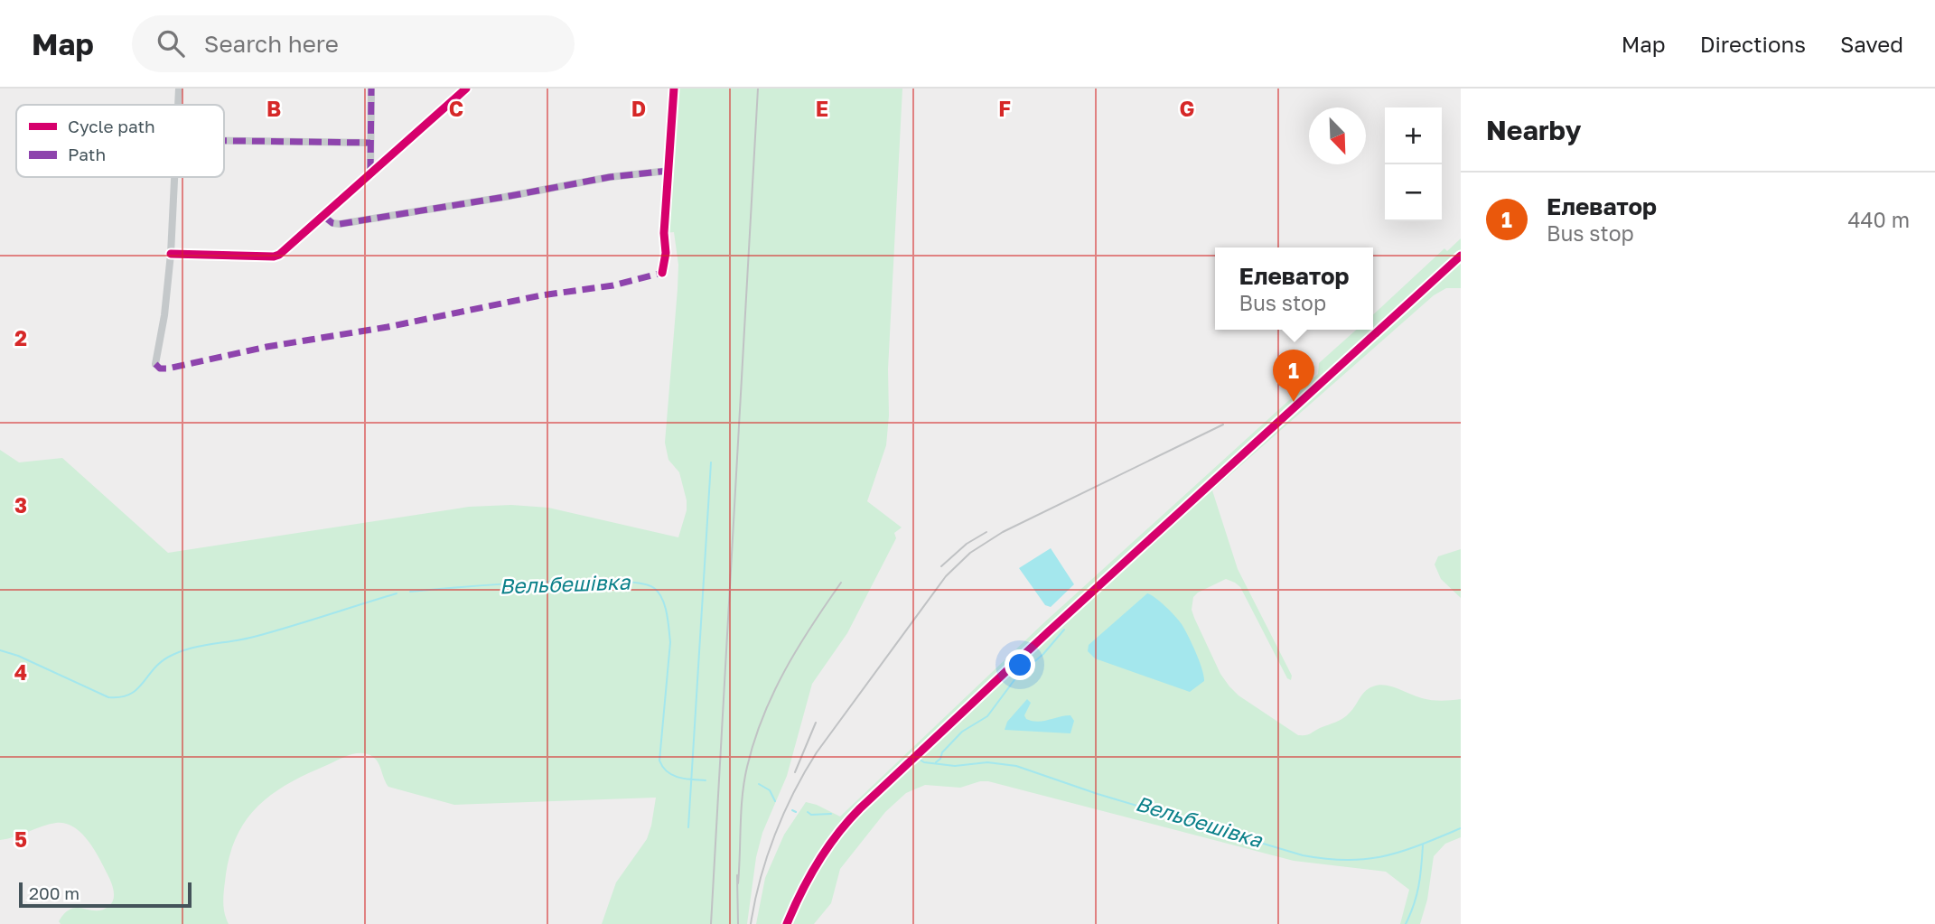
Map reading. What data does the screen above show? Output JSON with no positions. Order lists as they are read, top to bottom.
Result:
{
  "water": ["Вельбешівка"],
  "legend": ["Cycle path", "Path"],
  "scale_bar": "200 m",
  "north": "bottom right",
  "page": {
    "header": "Map",
    "search": "Search here",
    "nav": ["Map", "Directions", "Saved"],
    "heading": "Nearby",
    "map_buttons": ["+", "−"],
    "list": [
      {
        "mark": "1",
        "name": "Елеватор",
        "note": "Bus stop",
        "value": "440 m"
      }
    ],
    "popup": ["Елеватор", "Bus stop"],
    "pins": "1",
    "scale": "200 m"
  },
  "grid": {
    "columns": [
      "B",
      "C",
      "D",
      "E",
      "F",
      "G"
    ],
    "rows": [
      "2",
      "3",
      "4",
      "5"
    ]
  }
}
